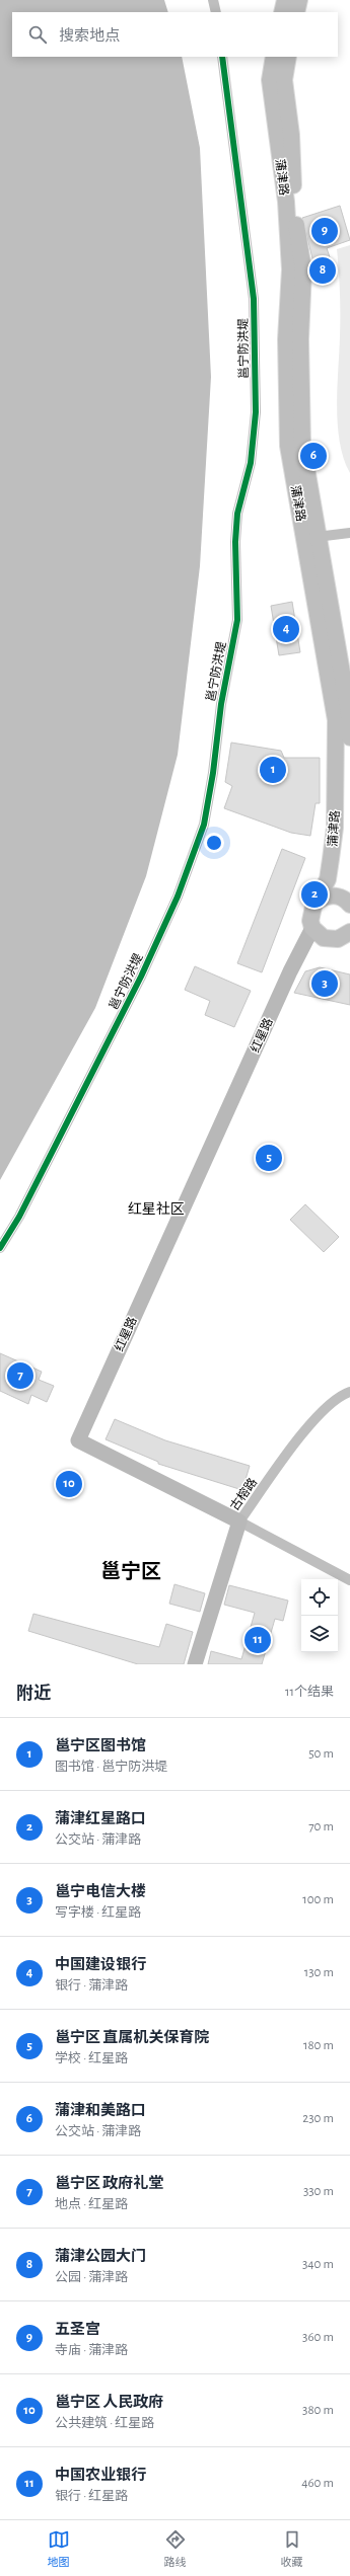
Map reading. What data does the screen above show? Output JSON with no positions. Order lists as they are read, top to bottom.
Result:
{
  "streets": {
    "main road": ["蒲津路", "红星路"],
    "street": ["邕宁防洪堤", "古榕路"]
  },
  "crossings": [
    ["蒲津路", "红星路"],
    ["红星路", "古榕路"]
  ],
  "districts": ["红星社区", "邕宁区"],
  "page": {
    "search": "搜索地点",
    "pins": [
      "9",
      "8",
      "6",
      "4",
      "1",
      "2",
      "3",
      "5",
      "7",
      "10",
      "11"
    ],
    "heading": ["附近", "11个结果"],
    "list": [
      {
        "mark": "1",
        "name": "邕宁区图书馆",
        "note": "图书馆 · 邕宁防洪堤",
        "value": "50 m"
      },
      {
        "mark": "2",
        "name": "蒲津红星路口",
        "note": "公交站 · 蒲津路",
        "value": "70 m"
      },
      {
        "mark": "3",
        "name": "邕宁电信大楼",
        "note": "写字楼 · 红星路",
        "value": "100 m"
      },
      {
        "mark": "4",
        "name": "中国建设银行",
        "note": "银行 · 蒲津路",
        "value": "130 m"
      },
      {
        "mark": "5",
        "name": "邕宁区 直属机关保育院",
        "note": "学校 · 红星路",
        "value": "180 m"
      },
      {
        "mark": "6",
        "name": "蒲津和美路口",
        "note": "公交站 · 蒲津路",
        "value": "230 m"
      },
      {
        "mark": "7",
        "name": "邕宁区 政府礼堂",
        "note": "地点 · 红星路",
        "value": "330 m"
      },
      {
        "mark": "8",
        "name": "蒲津公园大门",
        "note": "公园 · 蒲津路",
        "value": "340 m"
      },
      {
        "mark": "9",
        "name": "五圣宫",
        "note": "寺庙 · 蒲津路",
        "value": "360 m"
      },
      {
        "mark": "10",
        "name": "邕宁区 人民政府",
        "note": "公共建筑 · 红星路",
        "value": "380 m"
      },
      {
        "mark": "11",
        "name": "中国农业银行",
        "note": "银行 · 红星路",
        "value": "460 m"
      }
    ],
    "nav": ["地图", "路线", "收藏"]
  }
}
